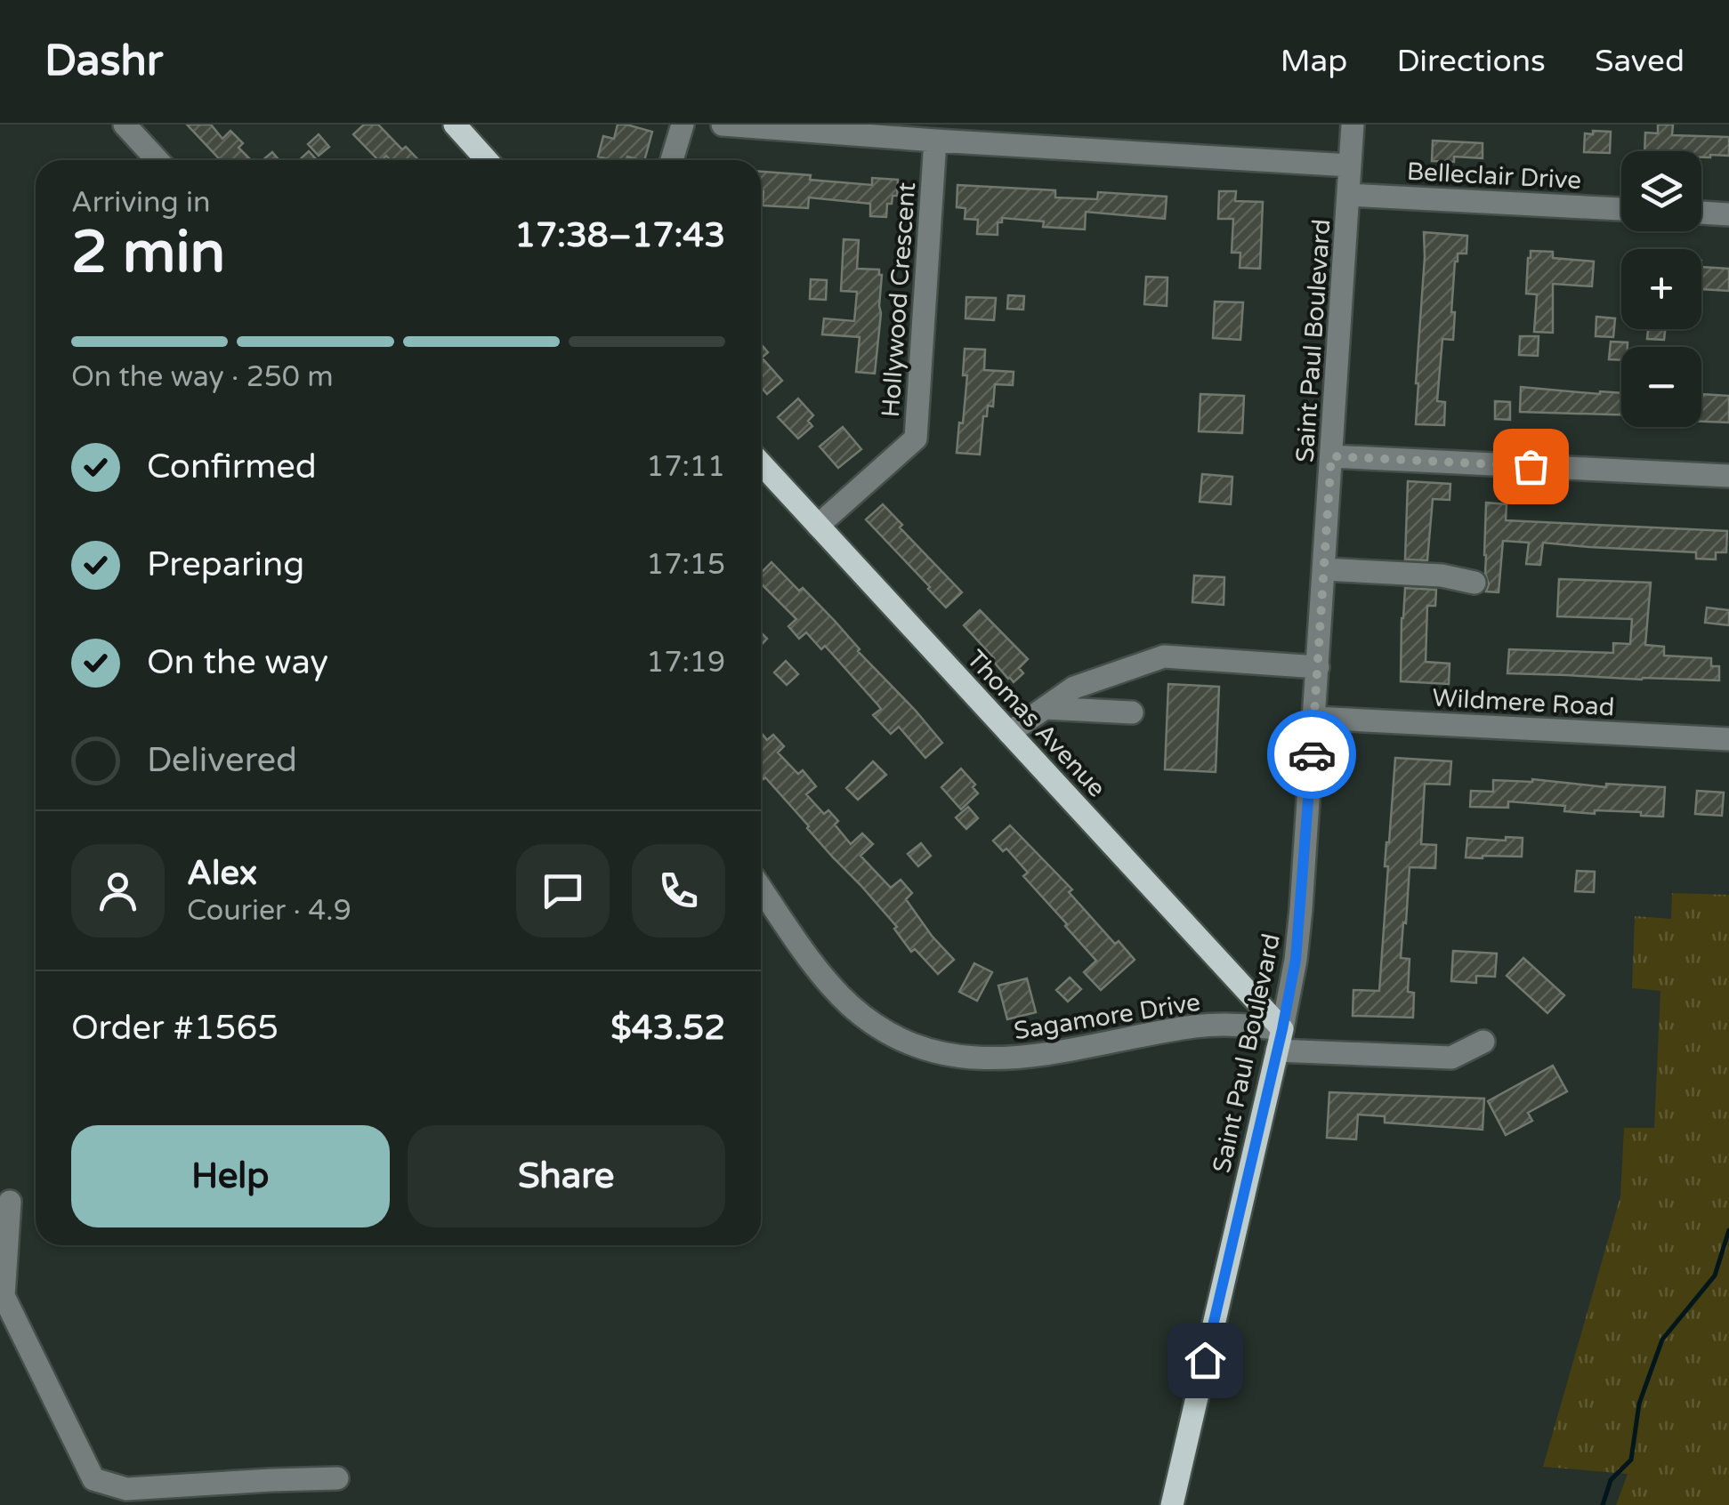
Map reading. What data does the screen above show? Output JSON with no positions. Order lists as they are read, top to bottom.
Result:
{
  "streets": {
    "main road": ["Saint Paul Boulevard", "Thomas Avenue"],
    "street": [
      "Belleclair Drive",
      "Hollywood Crescent",
      "Wildmere Road",
      "Sagamore Drive"
    ]
  },
  "crossings": [
    ["Belleclair Drive", "Saint Paul Boulevard"],
    ["Hollywood Crescent", "Thomas Avenue"],
    ["Saint Paul Boulevard", "Wildmere Road"],
    ["Saint Paul Boulevard", "Thomas Avenue"],
    ["Saint Paul Boulevard", "Sagamore Drive"],
    ["Thomas Avenue", "Sagamore Drive"]
  ],
  "page": {
    "header": "Dashr",
    "nav": ["Map", "Directions", "Saved"],
    "map_buttons": ["+", "−"],
    "heading": ["2 min", "Arriving in", "17:38–17:43"],
    "panel": [
      "Alex",
      "Courier · 4.9",
      "Order #1565",
      "$43.52"
    ],
    "bar": "On the way · 250 m",
    "list": [
      ["Confirmed", "17:11"],
      ["Preparing", "17:15"],
      ["On the way", "17:19"],
      "Delivered"
    ],
    "buttons": ["Help", "Share"]
  }
}
